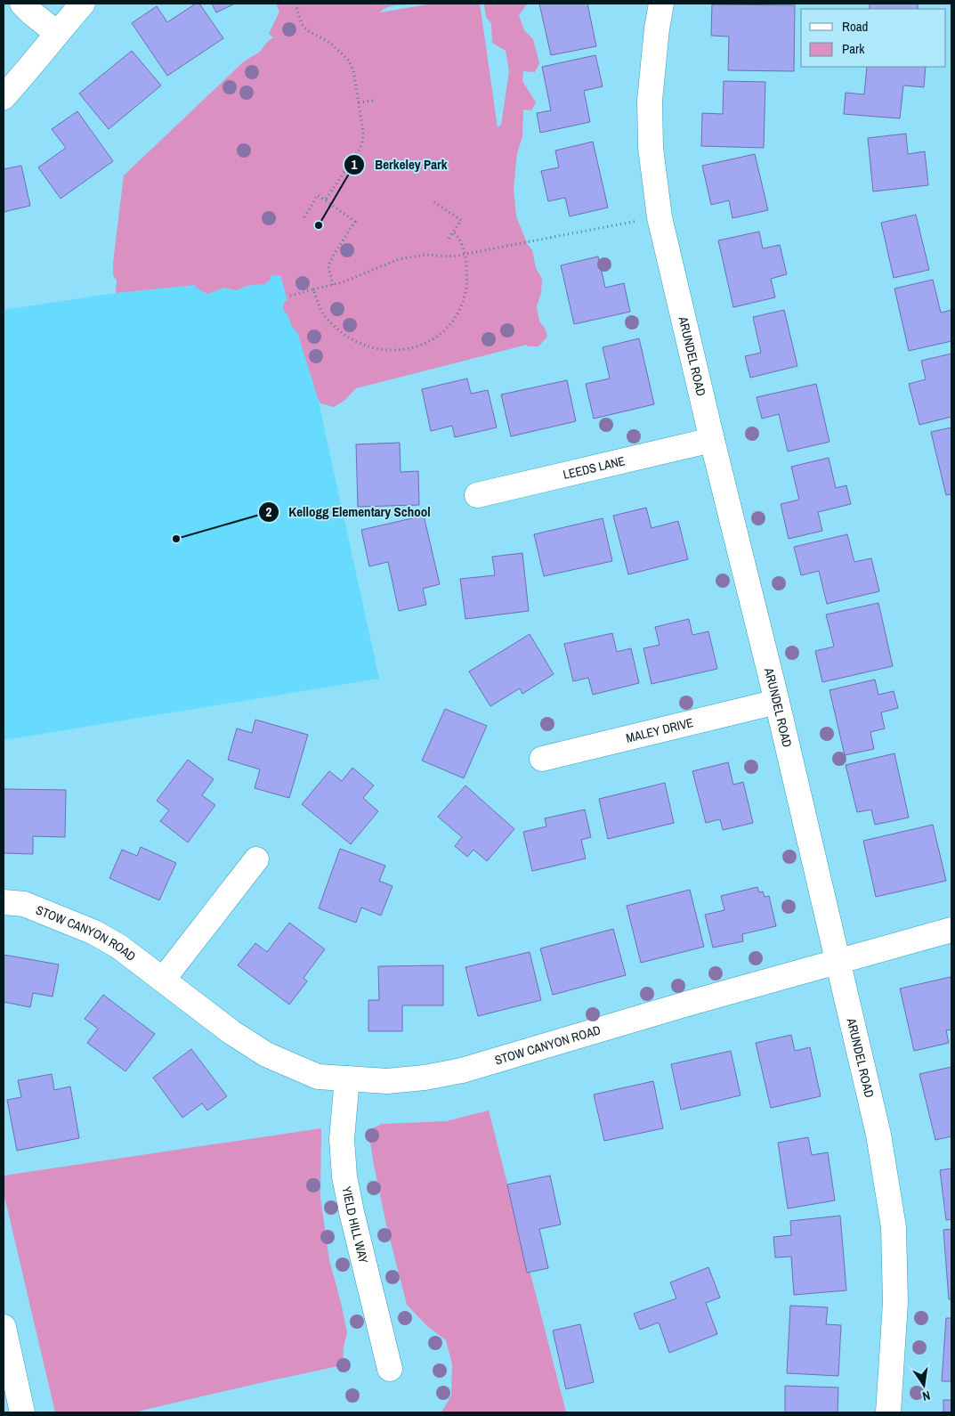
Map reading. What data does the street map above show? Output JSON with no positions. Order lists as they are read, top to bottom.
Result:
{
  "streets": {
    "street": [
      "ARUNDEL ROAD",
      "LEEDS LANE",
      "MALEY DRIVE",
      "STOW CANYON ROAD",
      "YIELD HILL WAY"
    ]
  },
  "crossings": [
    ["ARUNDEL ROAD", "LEEDS LANE"],
    ["ARUNDEL ROAD", "MALEY DRIVE"],
    ["ARUNDEL ROAD", "STOW CANYON ROAD"],
    ["STOW CANYON ROAD", "YIELD HILL WAY"]
  ],
  "places": ["Berkeley Park", "Kellogg Elementary School"],
  "legend": ["Road", "Park"],
  "north": "bottom"
}
